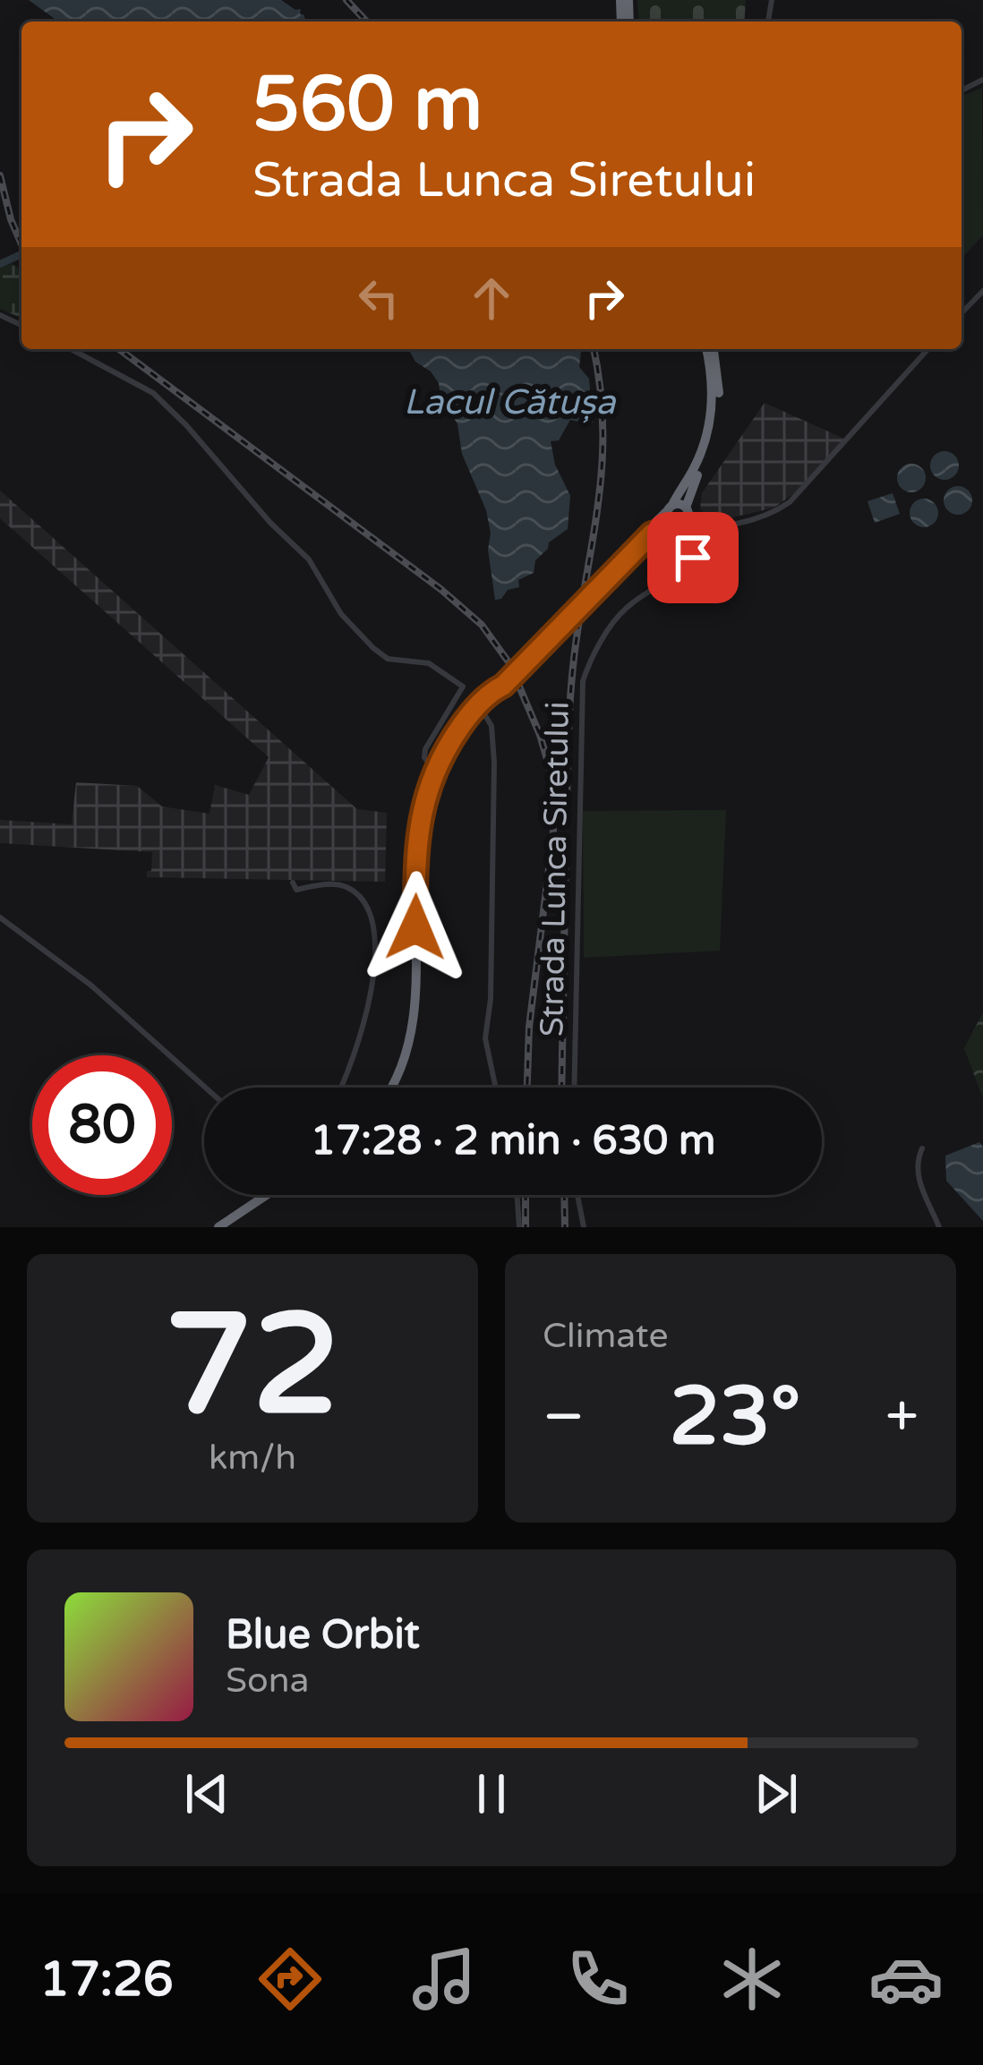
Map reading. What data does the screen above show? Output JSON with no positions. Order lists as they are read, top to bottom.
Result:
{
  "streets": {
    "street": ["Strada Lunca Siretului"]
  },
  "water": ["Lacul Cătușa"],
  "page": {
    "turn": ["560 m", "Strada Lunca Siretului"],
    "limit": "80",
    "trip": "17:28 · 2 min · 630 m",
    "tile": [
      ["72", "km/h"],
      "Climate"
    ],
    "heat": ["−", "23°", "+"],
    "song": ["Blue Orbit", "Sona"],
    "tabs": "17:26"
  }
}
